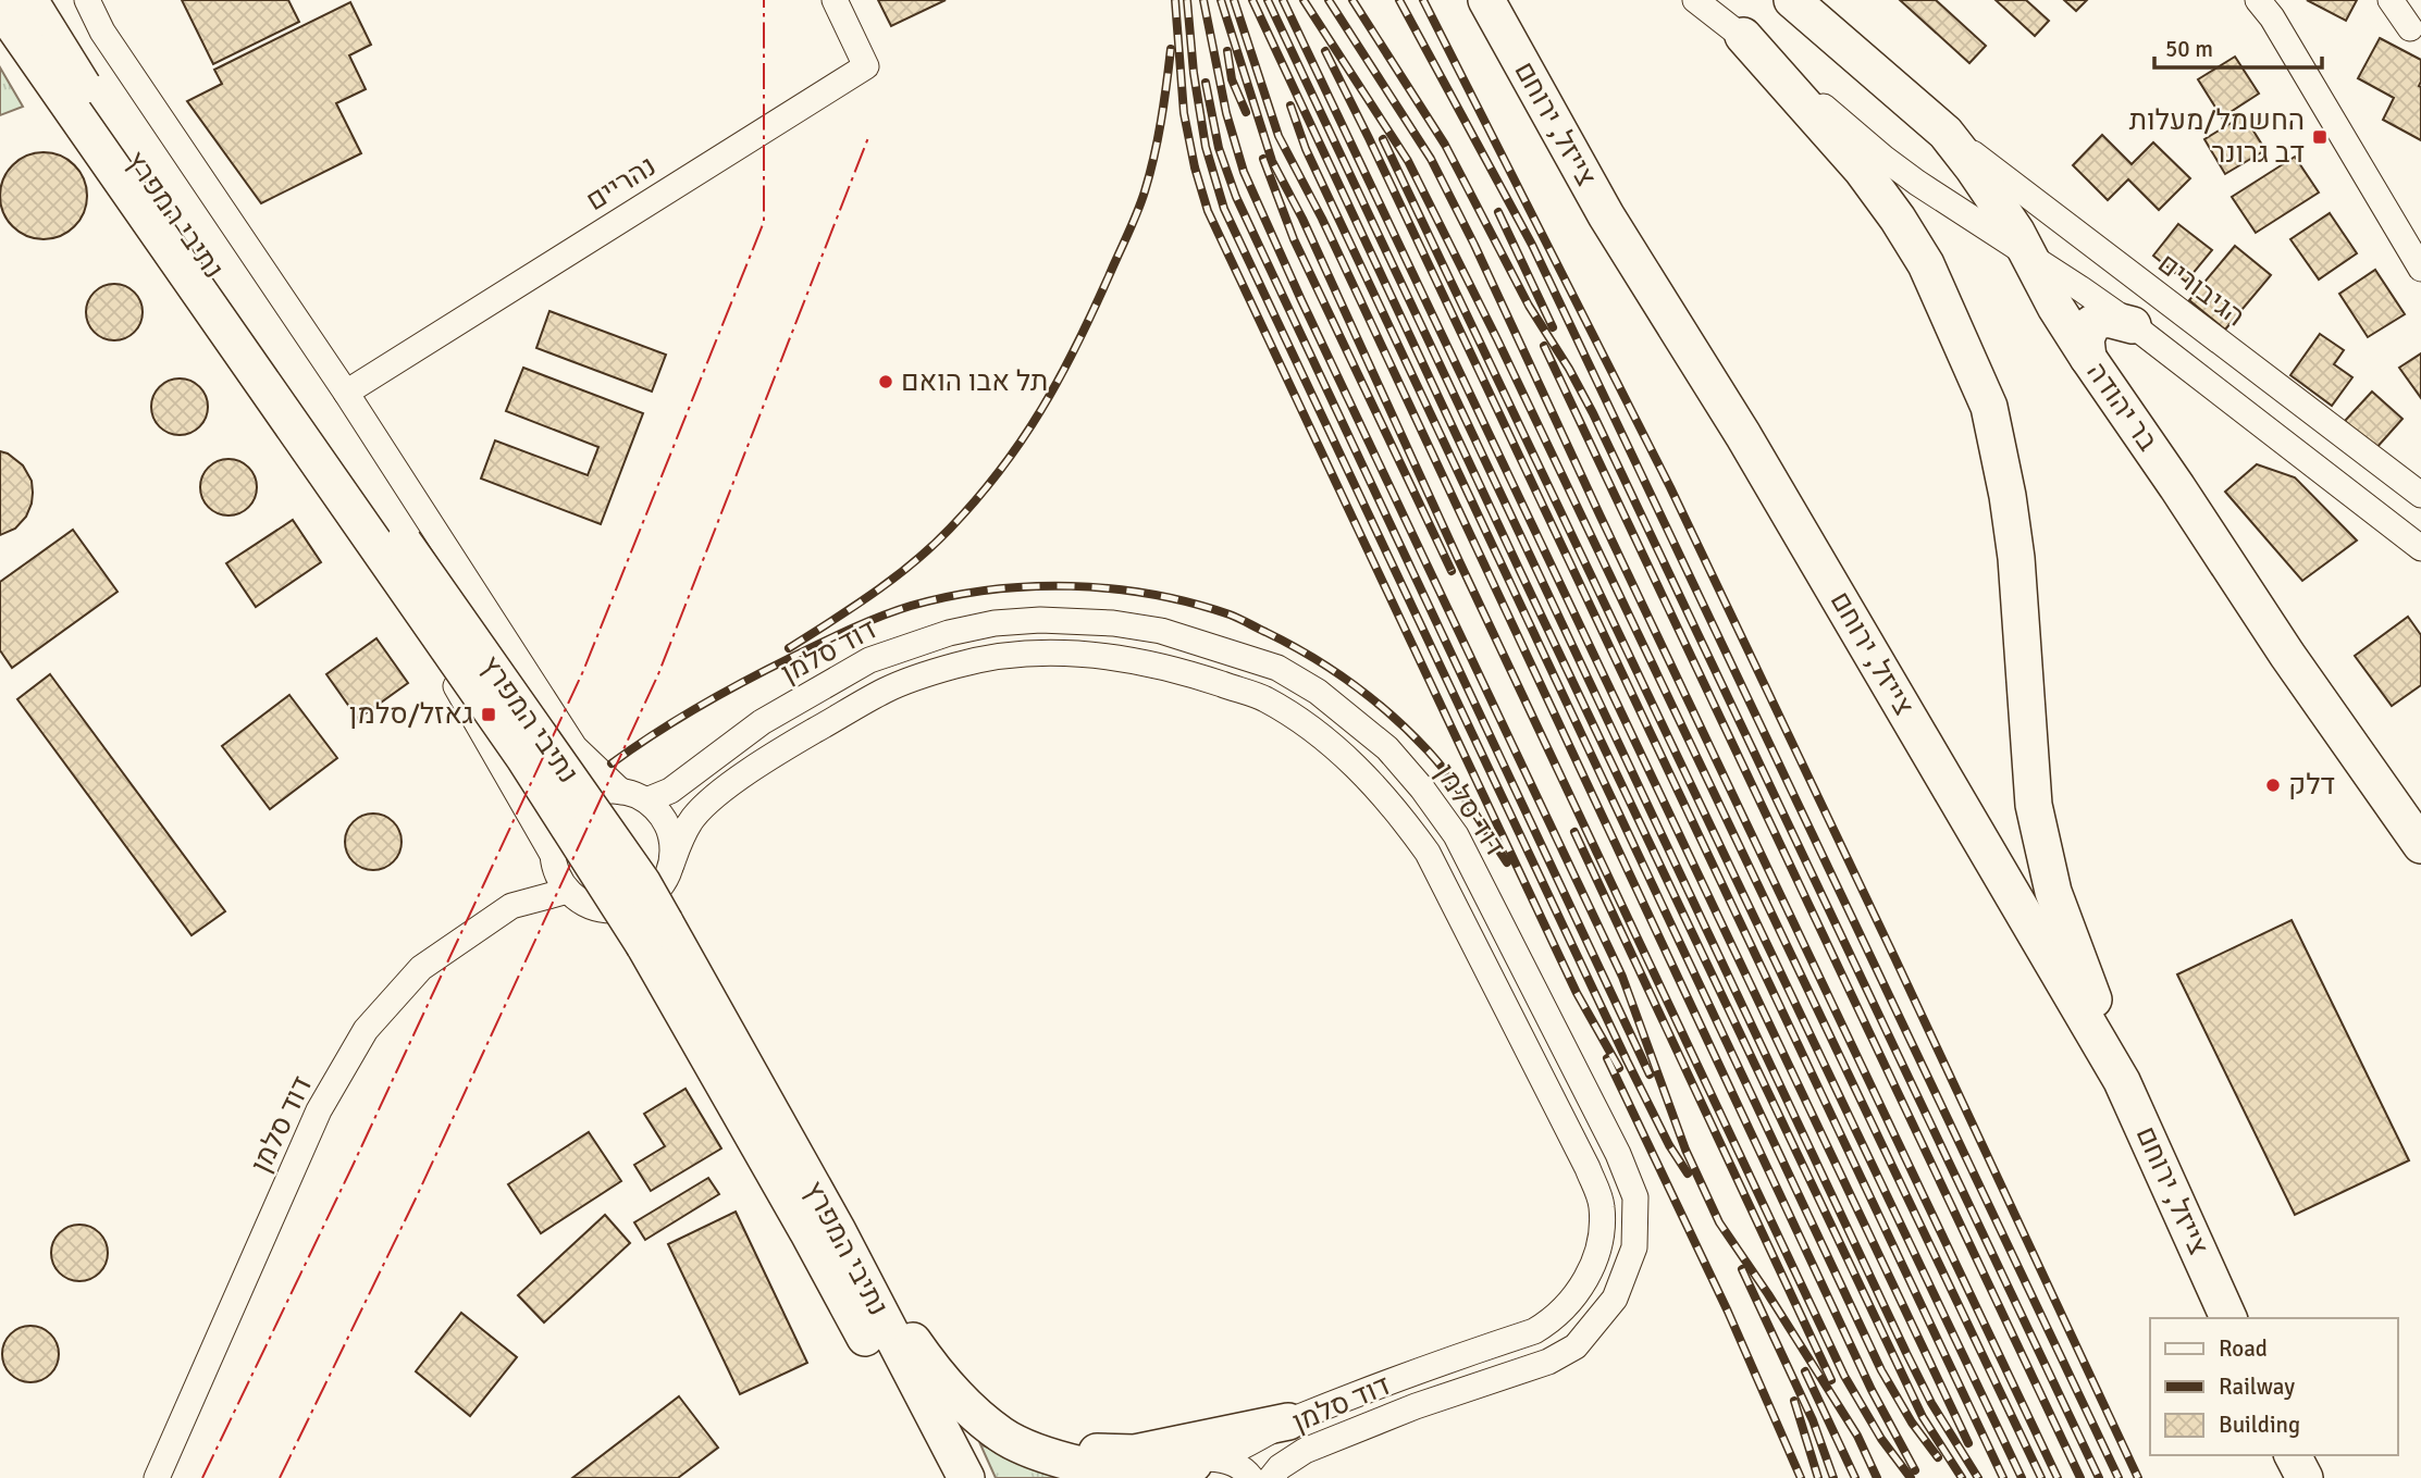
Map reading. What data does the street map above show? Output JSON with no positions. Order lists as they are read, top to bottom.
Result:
{
  "streets": {
    "highway": ["צייזל, ירוחם", "נתיבי המפרץ", "בר יהודה"],
    "street": ["נהריים", "הגיבורים", "דוד סלמן"]
  },
  "crossings": [
    ["הגיבורים", "בר יהודה"]
  ],
  "places": {
    "transit": ["החשמל/מעלות דב גרונר", "גאזל/סלמן"],
    "other": ["תל אבו הואם", "דלק"]
  },
  "legend": ["Road", "Railway", "Building"],
  "scale_bar": "50 m"
}
